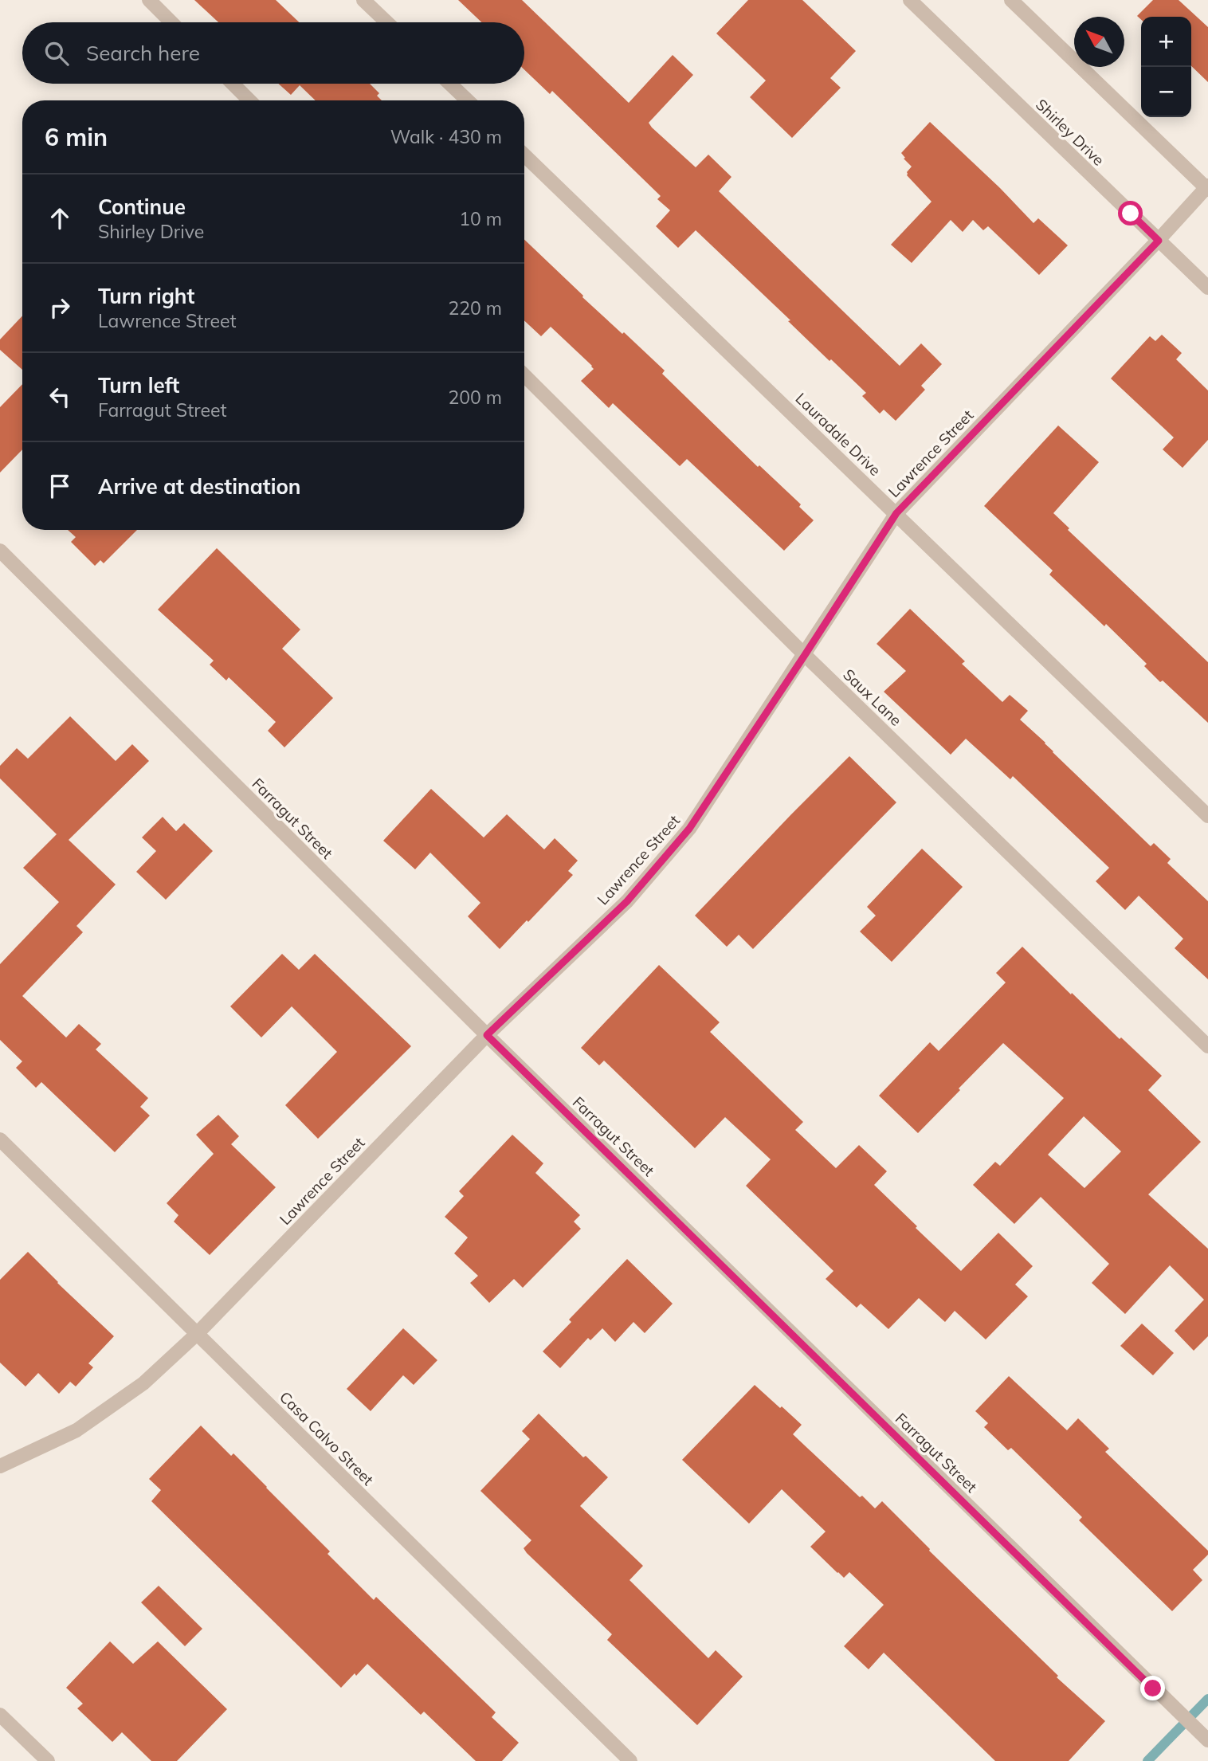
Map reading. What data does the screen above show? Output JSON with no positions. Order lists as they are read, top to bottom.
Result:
{
  "streets": {
    "street": [
      "Shirley Drive",
      "Lauradale Drive",
      "Lawrence Street",
      "Saux Lane",
      "Farragut Street",
      "Casa Calvo Street"
    ]
  },
  "crossings": [
    ["Shirley Drive", "Lawrence Street"],
    ["Lauradale Drive", "Lawrence Street"],
    ["Lawrence Street", "Saux Lane"],
    ["Lawrence Street", "Farragut Street"],
    ["Lawrence Street", "Casa Calvo Street"]
  ],
  "north": "top left",
  "page": {
    "map_buttons": ["+", "−"],
    "search": "Search here",
    "heading": ["6 min", "Walk · 430 m"],
    "list": [
      ["Continue", "Shirley Drive", "10 m"],
      ["Turn right", "Lawrence Street", "220 m"],
      ["Turn left", "Farragut Street", "200 m"],
      "Arrive at destination"
    ]
  }
}
